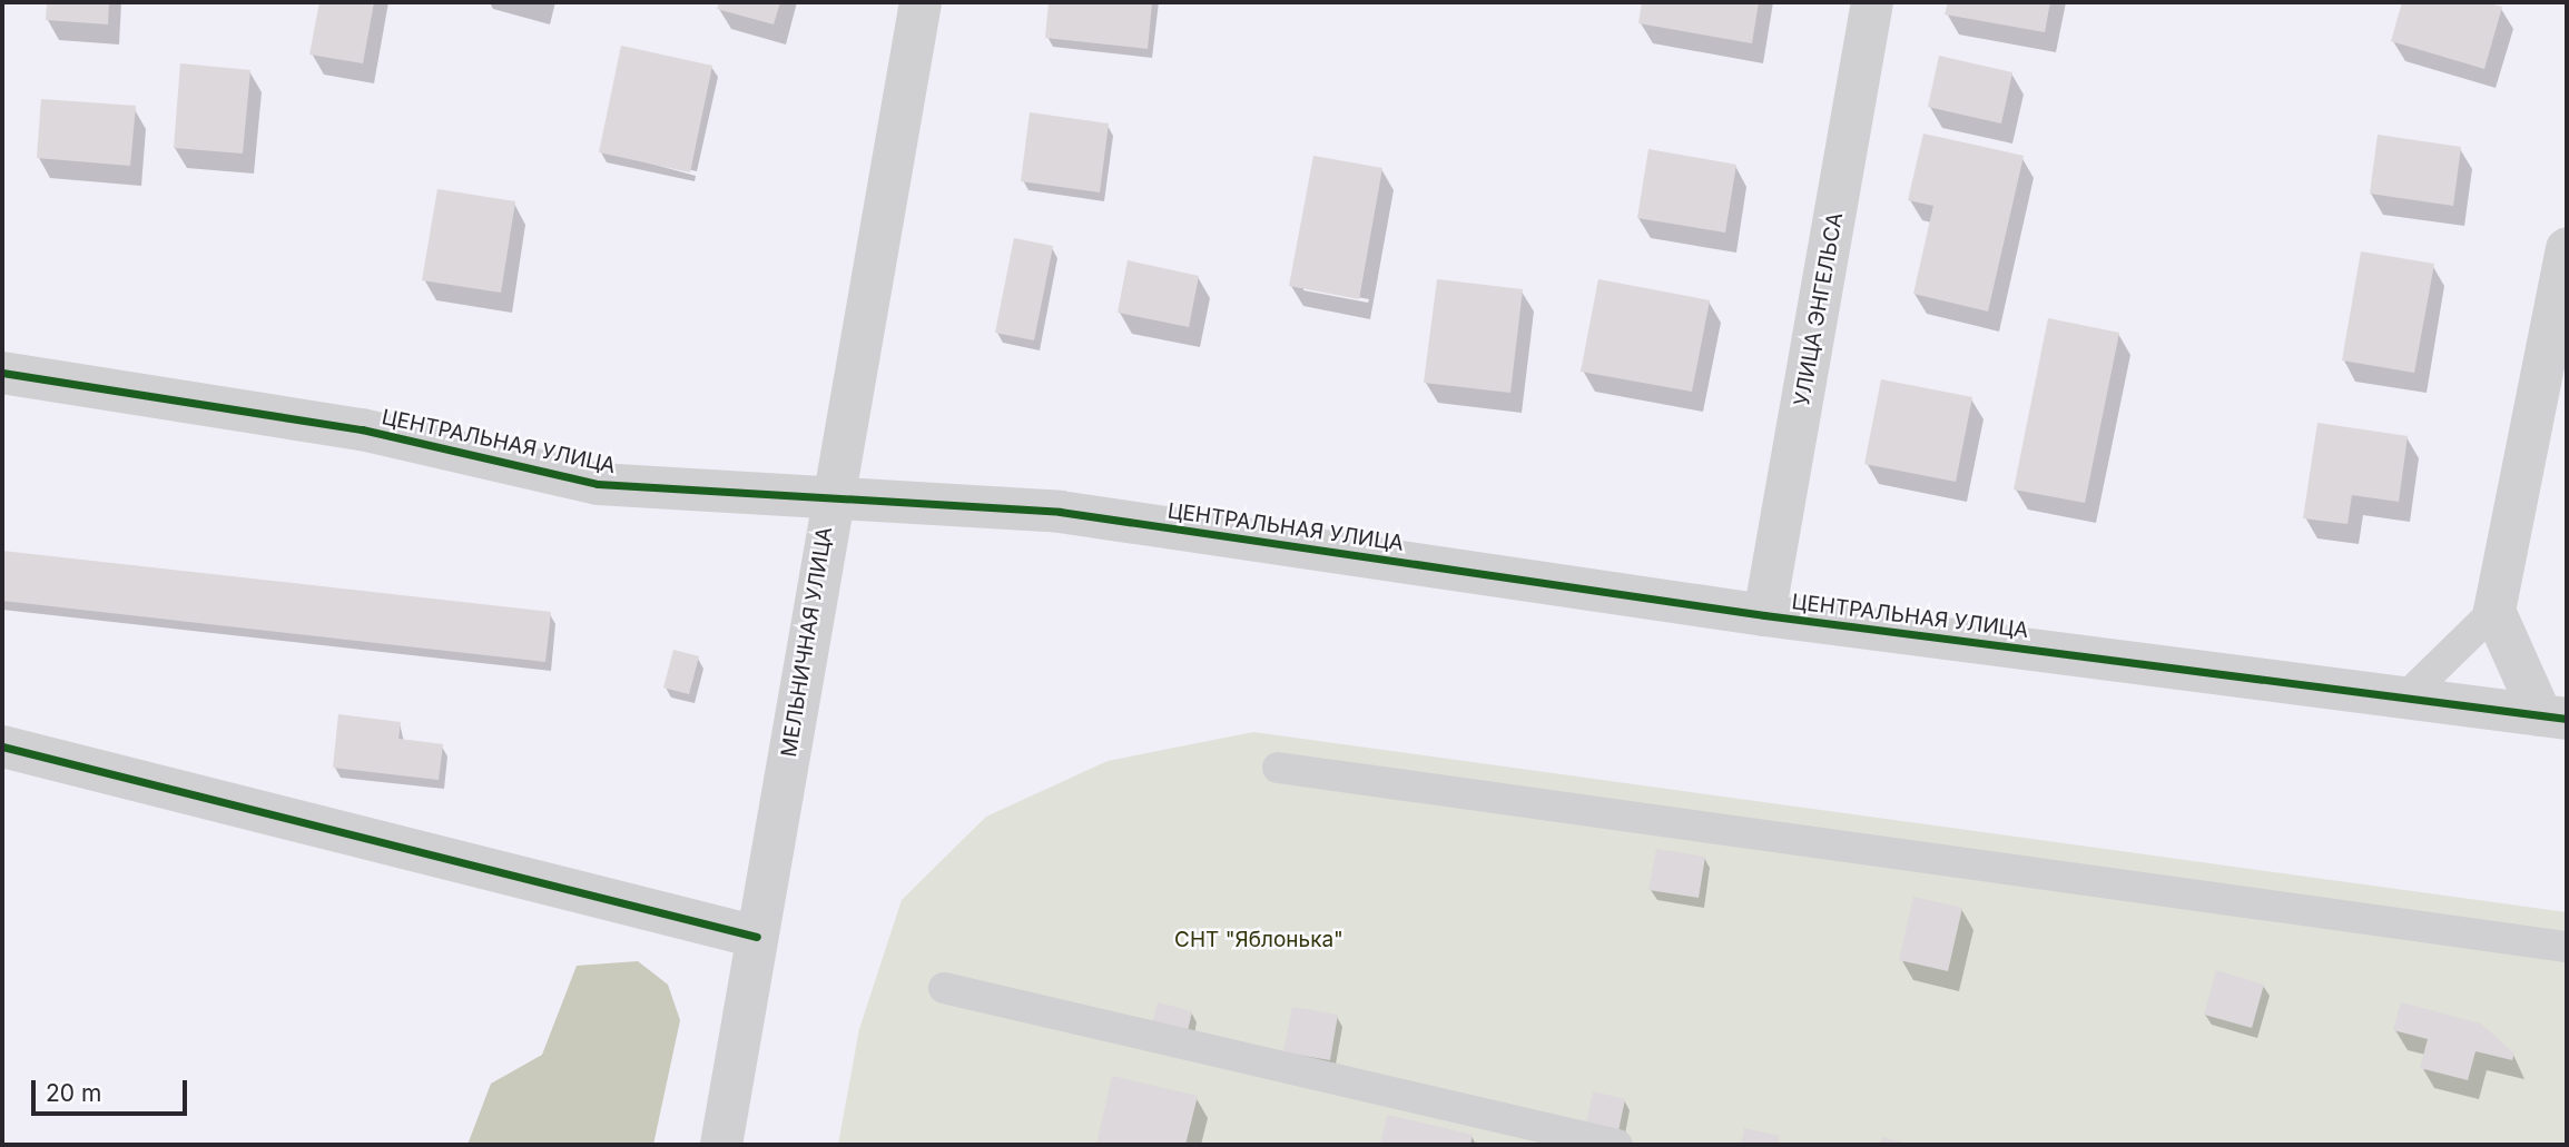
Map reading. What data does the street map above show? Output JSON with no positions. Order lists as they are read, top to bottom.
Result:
{
  "streets": {
    "street": ["УЛИЦА ЭНГЕЛЬСА", "ЦЕНТРАЛЬНАЯ УЛИЦА", "МЕЛЬНИЧНАЯ УЛИЦА"]
  },
  "crossings": [
    ["УЛИЦА ЭНГЕЛЬСА", "ЦЕНТРАЛЬНАЯ УЛИЦА"],
    ["ЦЕНТРАЛЬНАЯ УЛИЦА", "МЕЛЬНИЧНАЯ УЛИЦА"]
  ],
  "parks": ["СНТ \"Яблонька\""],
  "scale_bar": "20 m"
}
